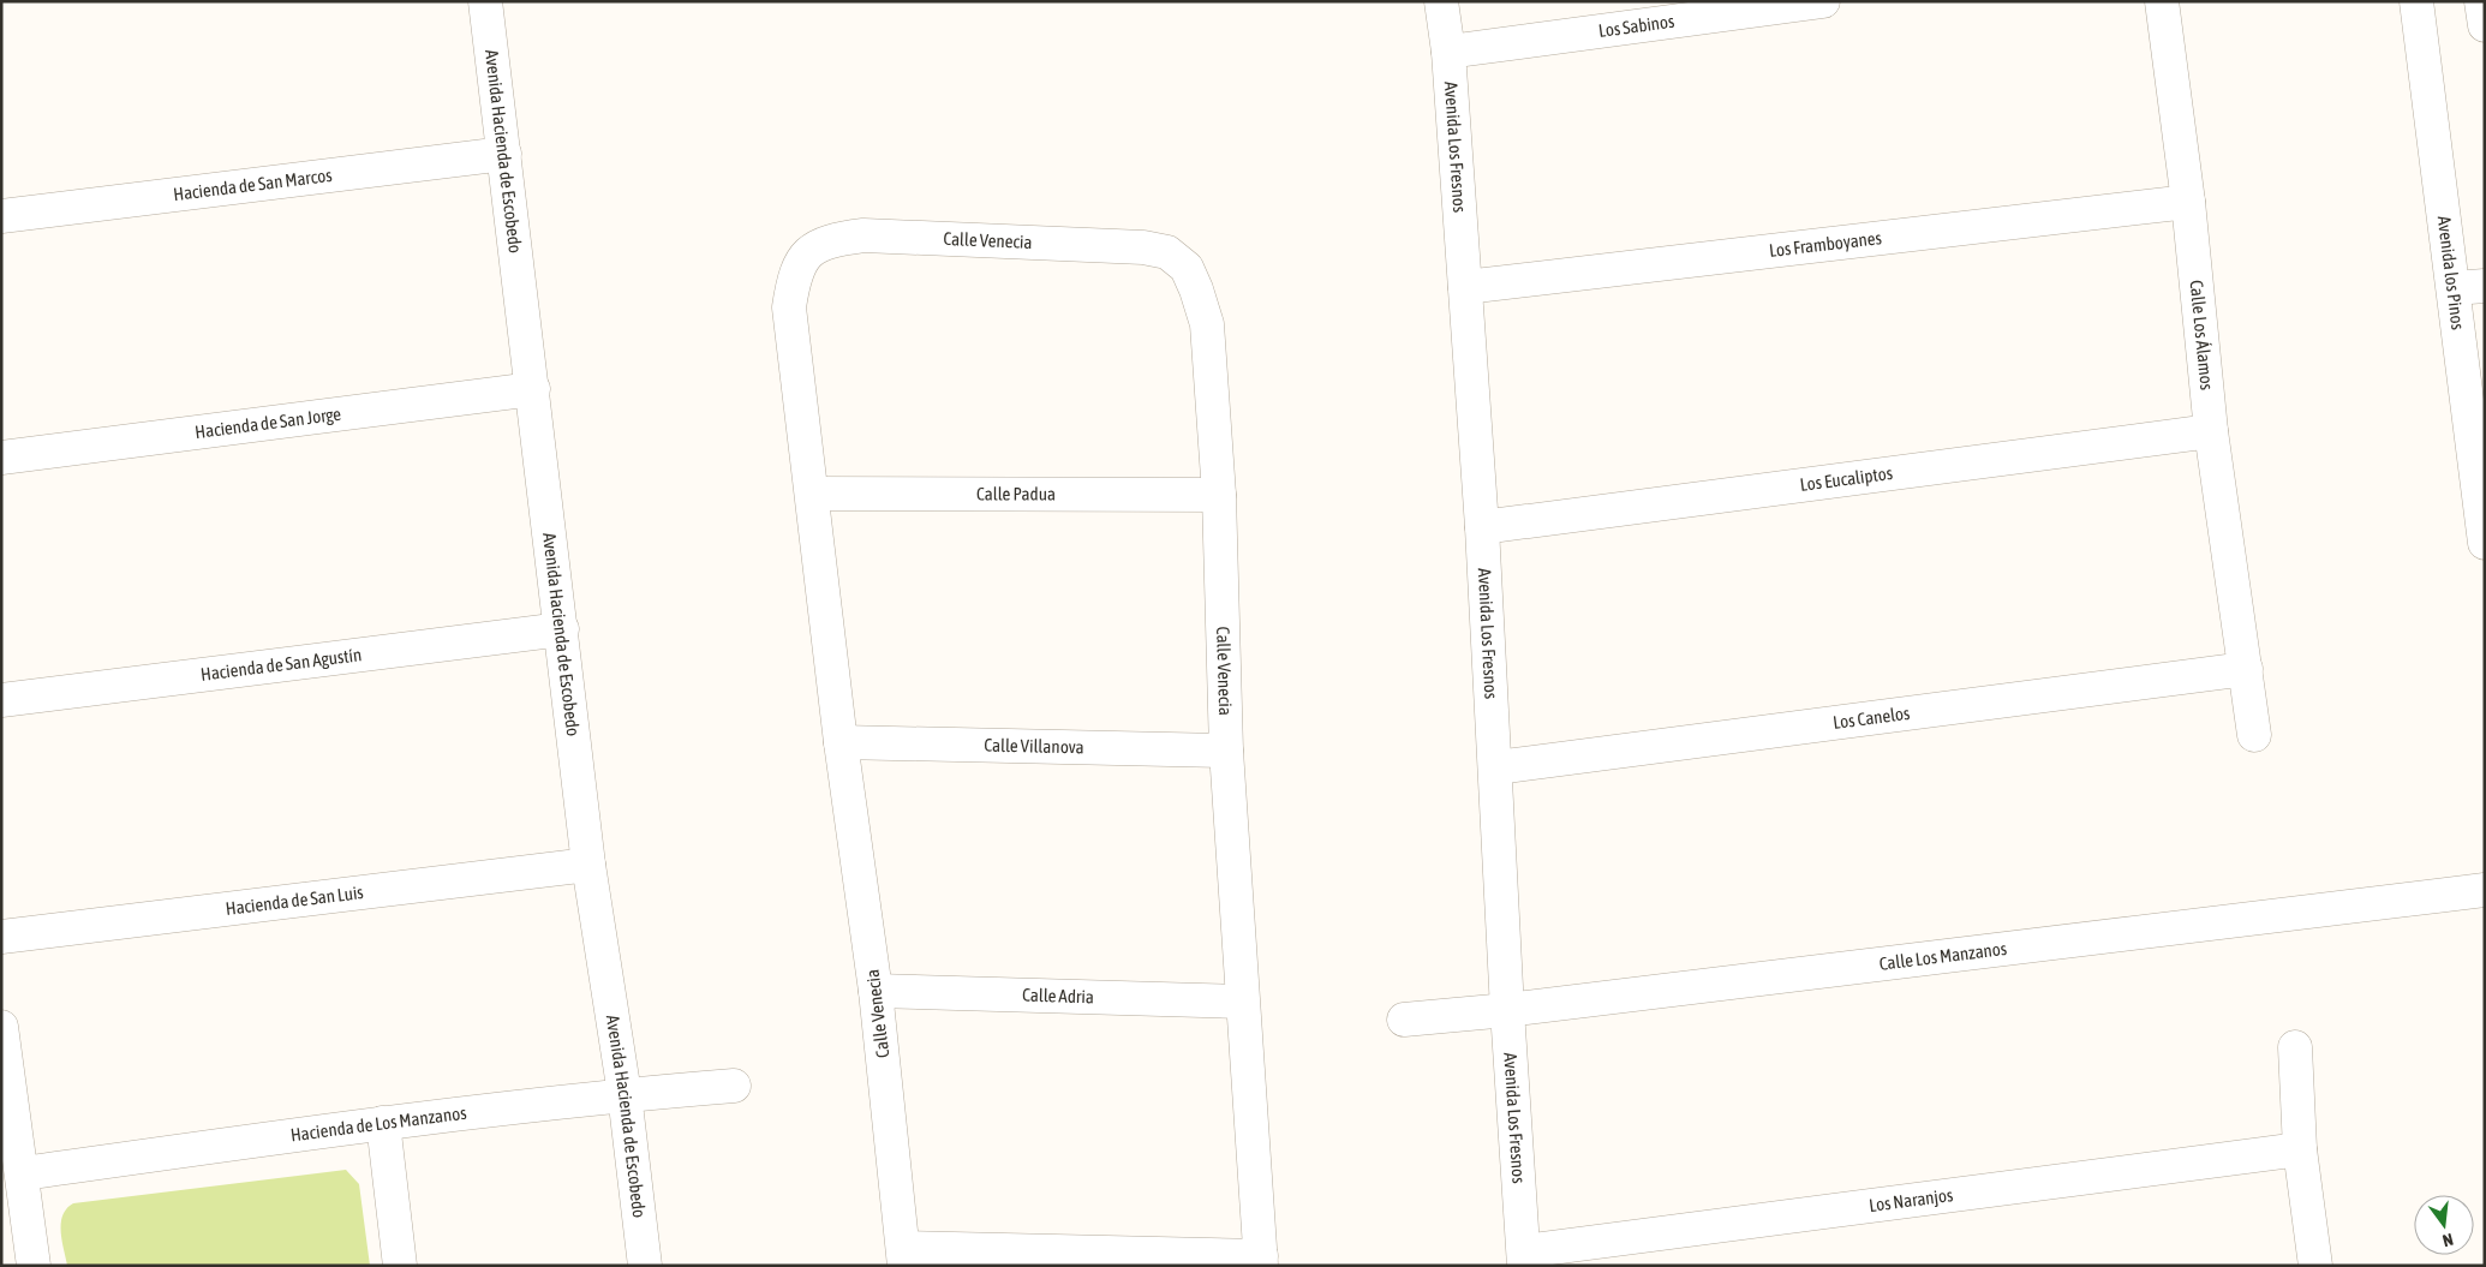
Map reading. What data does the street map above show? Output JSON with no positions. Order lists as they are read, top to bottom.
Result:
{
  "streets": {
    "street": [
      "Los Sabinos",
      "Avenida Los Fresnos",
      "Avenida Hacienda de Escobedo",
      "Hacienda de San Marcos",
      "Calle Venecia",
      "Los Framboyanes",
      "Avenida los Pinos",
      "Calle Los Álamos",
      "Hacienda de San Jorge",
      "Los Eucaliptos",
      "Calle Padua",
      "Hacienda de San Agustín",
      "Los Canelos",
      "Calle Villanova",
      "Hacienda de San Luis",
      "Calle Los Manzanos",
      "Calle Adria",
      "Hacienda de Los Manzanos",
      "Los Naranjos"
    ]
  },
  "crossings": [
    ["Los Sabinos", "Avenida Los Fresnos"],
    ["Avenida Los Fresnos", "Los Framboyanes"],
    ["Avenida Los Fresnos", "Los Eucaliptos"],
    ["Avenida Los Fresnos", "Los Canelos"],
    ["Avenida Los Fresnos", "Calle Los Manzanos"],
    ["Avenida Los Fresnos", "Los Naranjos"],
    ["Avenida Hacienda de Escobedo", "Hacienda de San Marcos"],
    ["Avenida Hacienda de Escobedo", "Hacienda de San Jorge"],
    ["Avenida Hacienda de Escobedo", "Hacienda de San Agustín"],
    ["Avenida Hacienda de Escobedo", "Hacienda de San Luis"],
    ["Avenida Hacienda de Escobedo", "Hacienda de Los Manzanos"],
    ["Calle Venecia", "Calle Padua"],
    ["Calle Venecia", "Calle Villanova"],
    ["Calle Venecia", "Calle Adria"],
    ["Los Framboyanes", "Calle Los Álamos"],
    ["Calle Los Álamos", "Los Eucaliptos"],
    ["Calle Los Álamos", "Los Canelos"]
  ],
  "north": "bottom"
}
